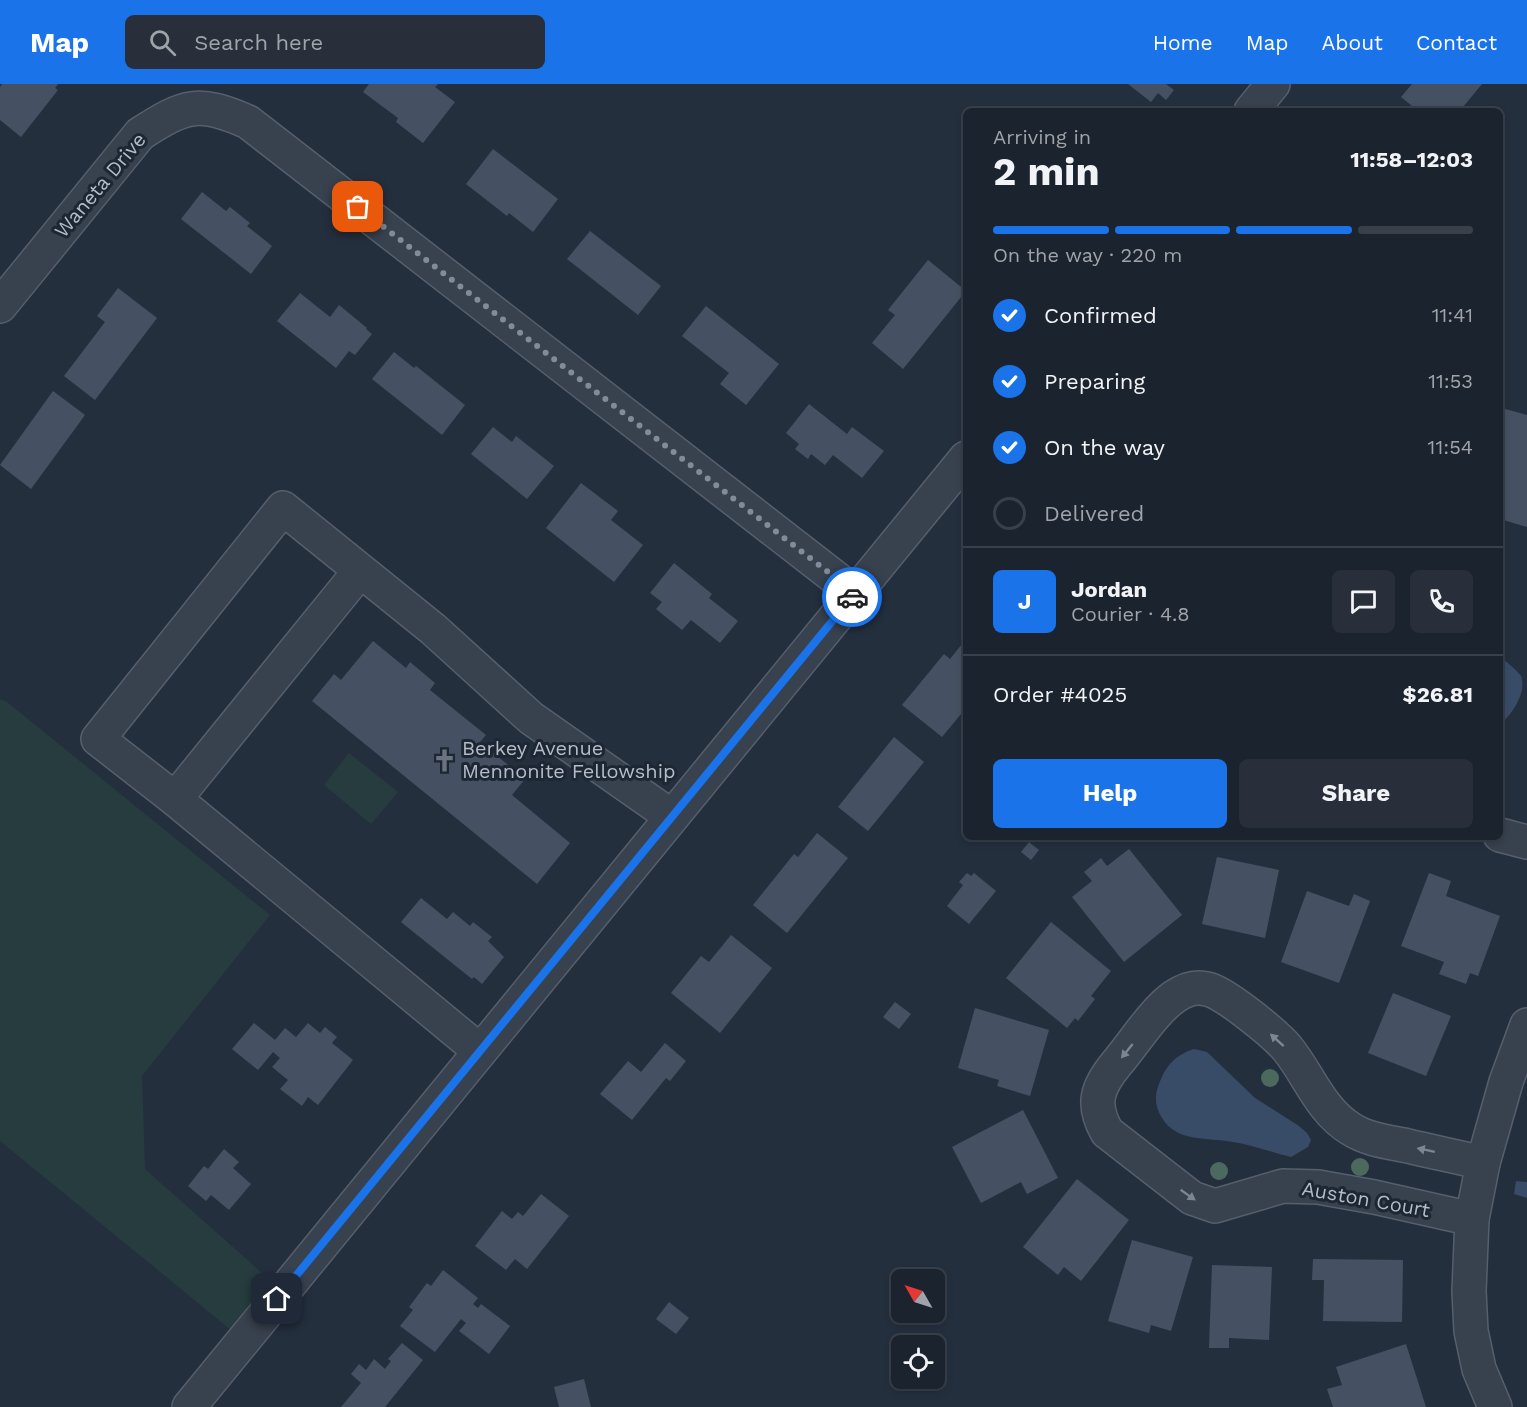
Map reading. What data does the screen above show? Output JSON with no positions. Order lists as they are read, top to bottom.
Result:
{
  "streets": {
    "street": ["Waneta Drive", "Auston Court"]
  },
  "places": {
    "church": ["Berkey Avenue Mennonite Fellowship"]
  },
  "north": "top left",
  "page": {
    "header": "Map",
    "search": "Search here",
    "nav": [
      "Home",
      "Map",
      "About",
      "Contact"
    ],
    "heading": ["2 min", "Arriving in", "11:58–12:03"],
    "panel": [
      "Jordan",
      "Courier · 4.8",
      "Order #4025",
      "$26.81"
    ],
    "bar": "On the way · 220 m",
    "list": [
      ["Confirmed", "11:41"],
      ["Preparing", "11:53"],
      ["On the way", "11:54"],
      "Delivered"
    ],
    "round": "J",
    "buttons": ["Help", "Share"]
  }
}
